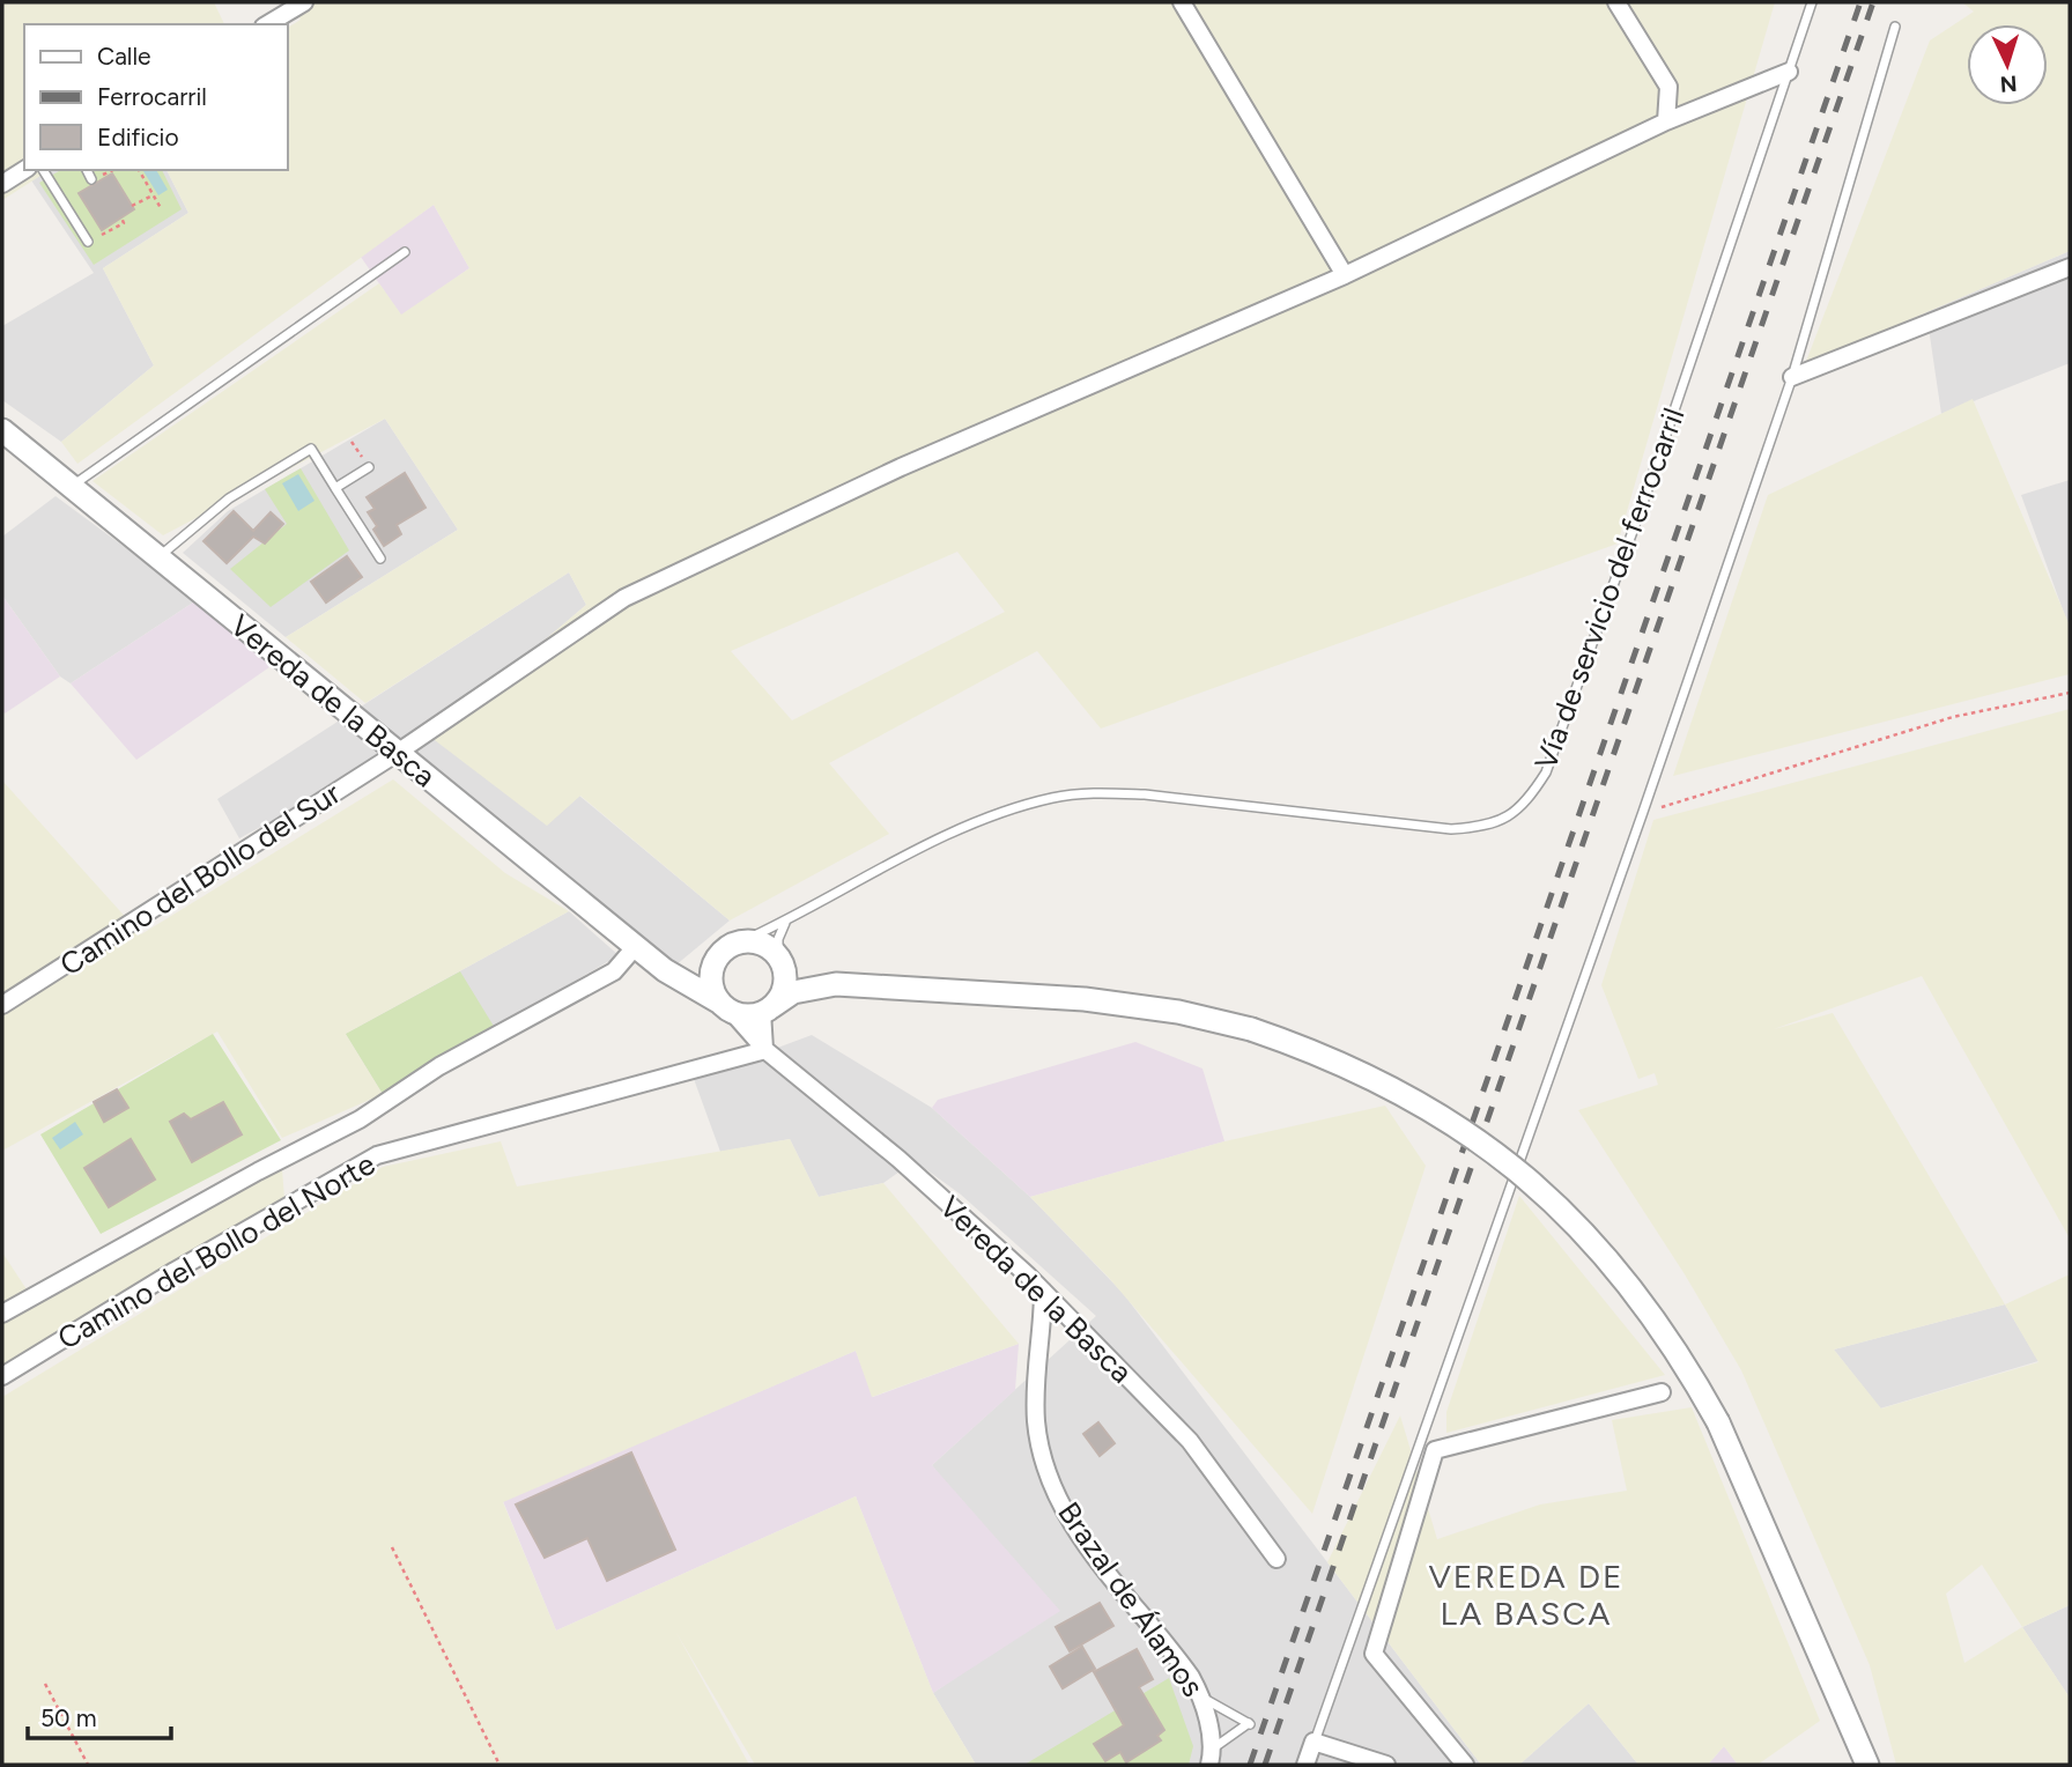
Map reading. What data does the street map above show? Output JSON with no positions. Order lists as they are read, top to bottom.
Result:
{
  "streets": {
    "street": [
      "Vereda de la Basca",
      "Camino del Bollo del Sur",
      "Camino del Bollo del Norte",
      "Brazal de Álamos"
    ],
    "lane": ["Vía de servicio del ferrocarril"]
  },
  "crossings": [
    ["Vía de servicio del ferrocarril", "Vereda de la Basca"],
    ["Vía de servicio del ferrocarril", "Camino del Bollo del Sur"],
    ["Vereda de la Basca", "Camino del Bollo del Sur"],
    ["Vereda de la Basca", "Camino del Bollo del Norte"],
    ["Vereda de la Basca", "Brazal de Álamos"]
  ],
  "districts": ["VEREDA DE LA BASCA"],
  "legend": ["Calle", "Ferrocarril", "Edificio"],
  "scale_bar": "50 m",
  "north": "bottom"
}
